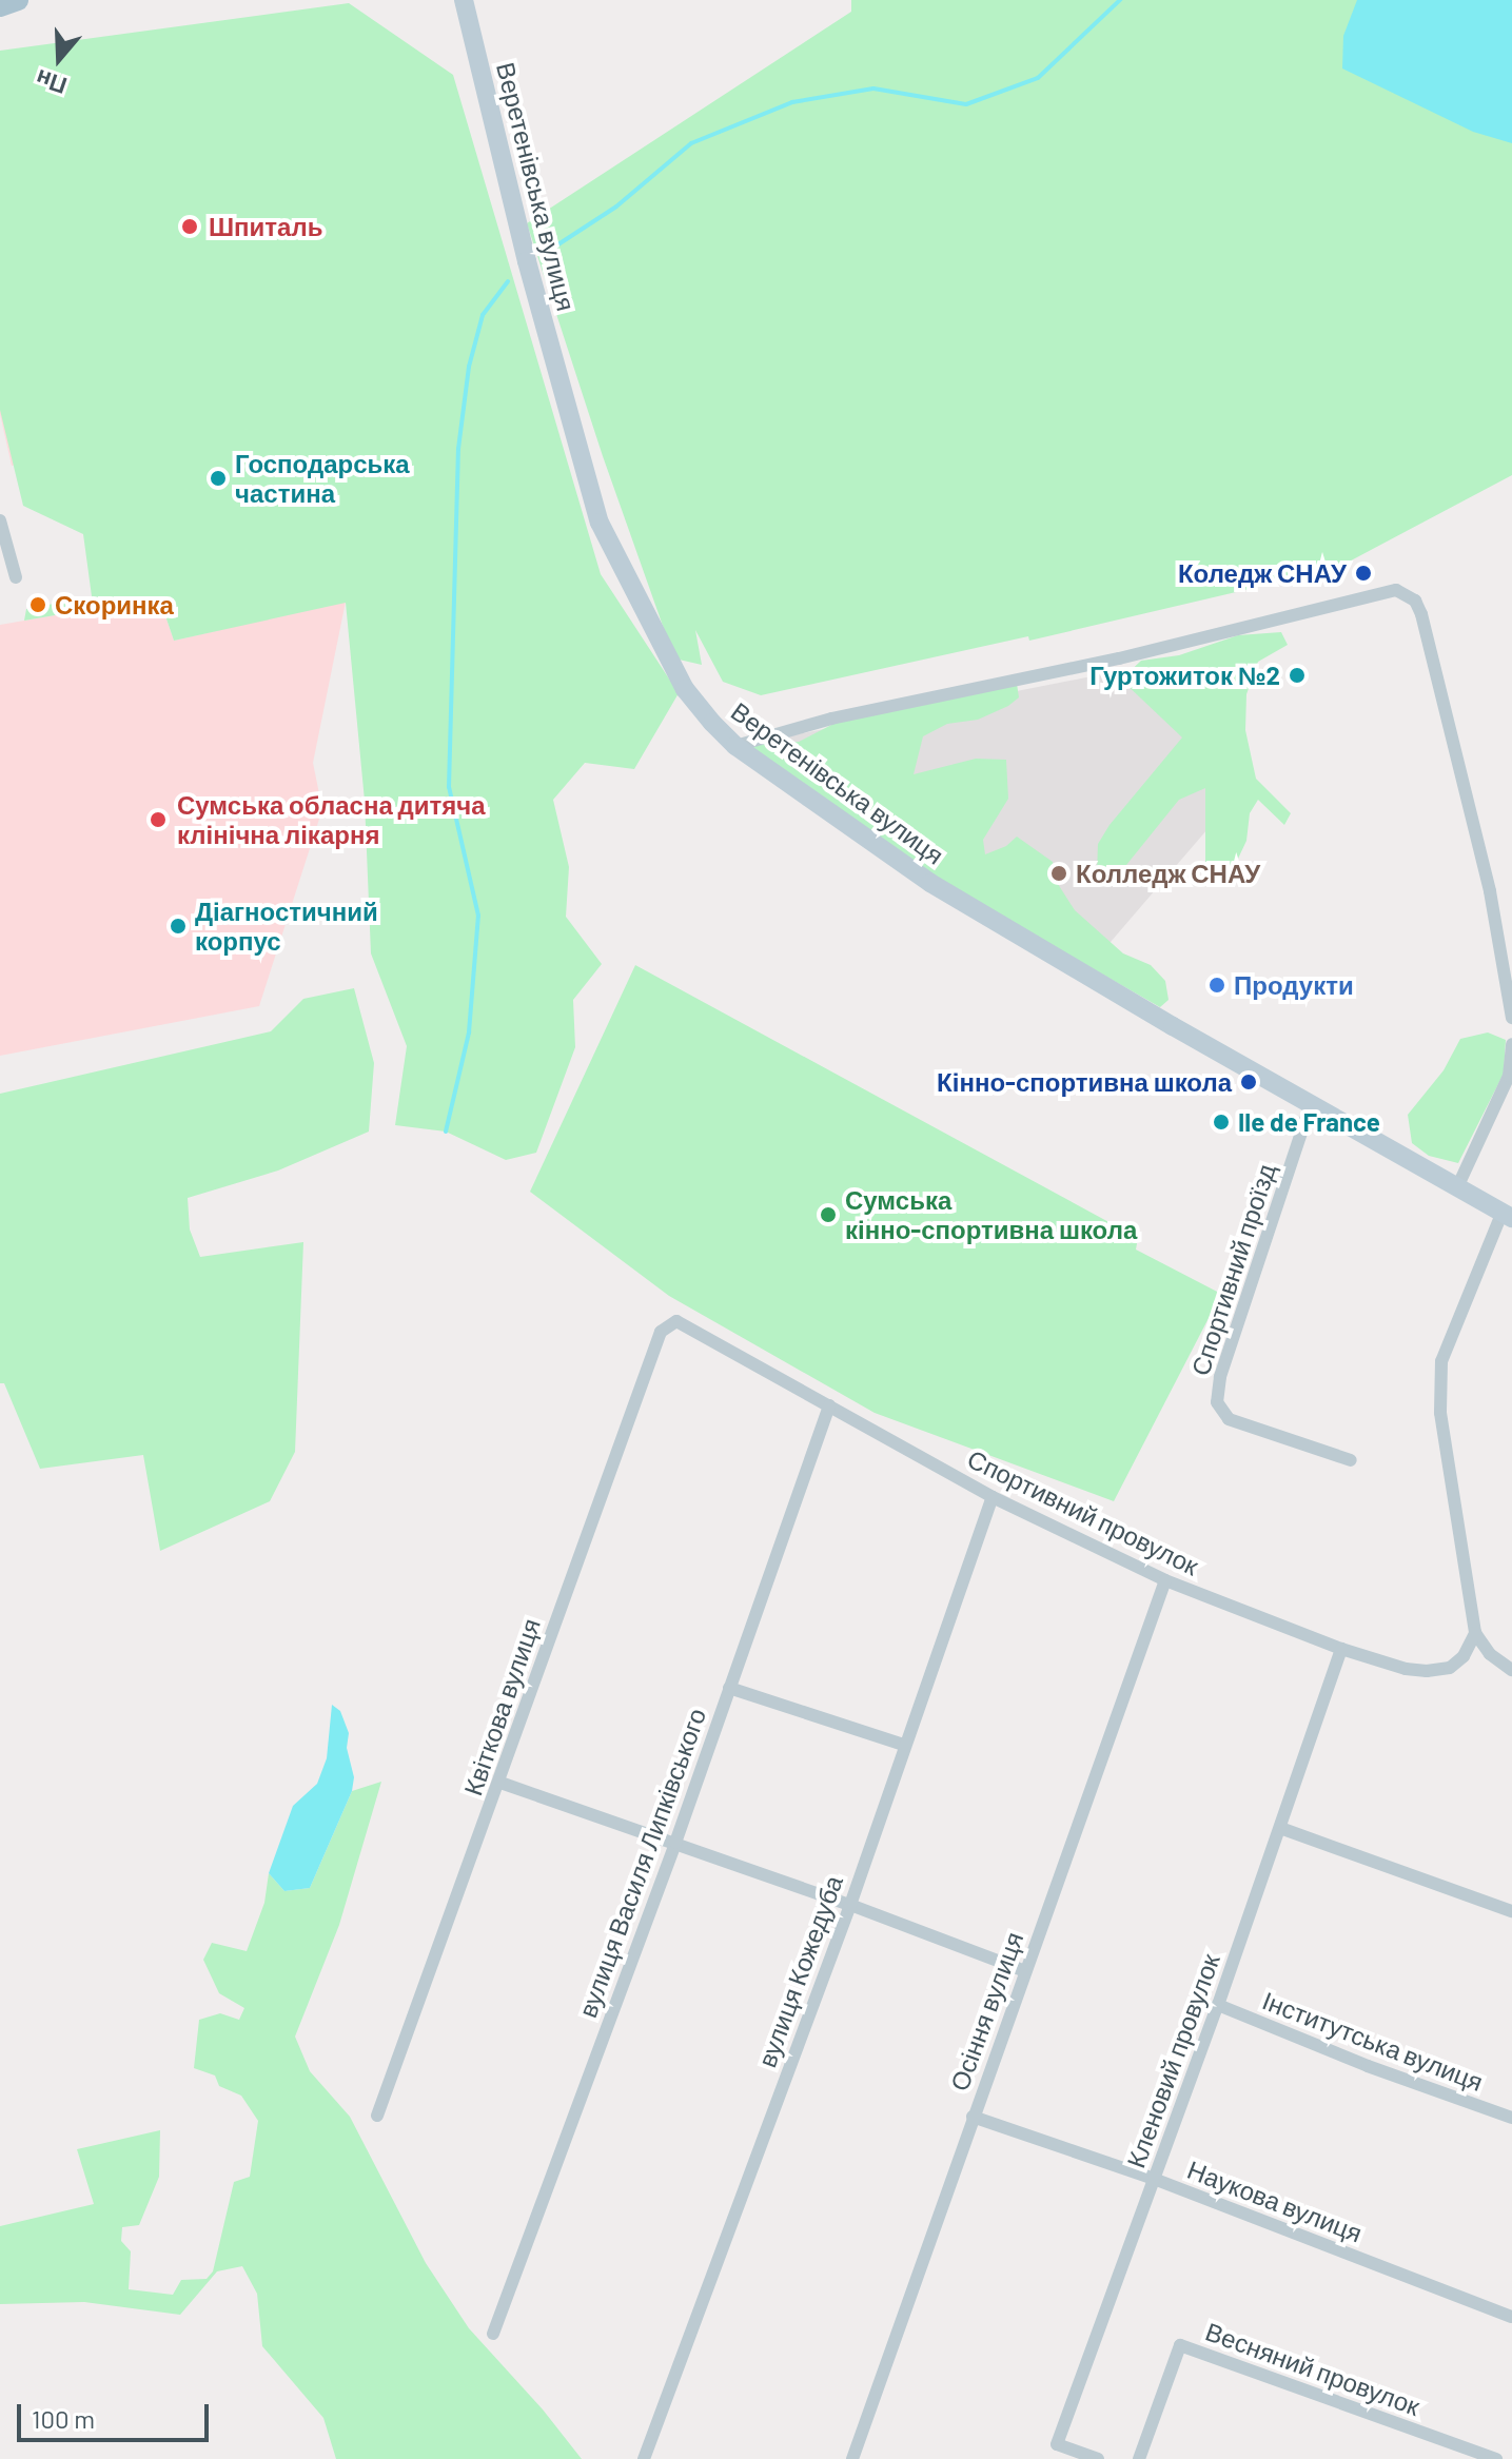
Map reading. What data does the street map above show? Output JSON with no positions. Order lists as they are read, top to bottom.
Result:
{
  "streets": {
    "street": [
      "Веретенівська вулиця",
      "Спортивний проїзд",
      "Спортивний провулок",
      "Квіткова вулиця",
      "вулиця Василя Липківського",
      "вулиця Кожедуба",
      "Осіння вулиця",
      "Інститутська вулиця",
      "Кленовий провулок",
      "Наукова вулиця",
      "Весняний провулок"
    ]
  },
  "crossings": [
    ["Веретенівська вулиця", "Спортивний проїзд"],
    ["Спортивний провулок", "Квіткова вулиця"],
    ["Спортивний провулок", "вулиця Василя Липківського"],
    ["Спортивний провулок", "вулиця Кожедуба"],
    ["Спортивний провулок", "Осіння вулиця"],
    ["Спортивний провулок", "Кленовий провулок"],
    ["Осіння вулиця", "Наукова вулиця"],
    ["Інститутська вулиця", "Кленовий провулок"],
    ["Кленовий провулок", "Наукова вулиця"]
  ],
  "places": [
    "Шпиталь",
    "Господарська частина",
    "Коледж СНАУ",
    "Скоринка",
    "Гуртожиток №2",
    "Сумська обласна дитяча клінічна лікарня",
    "Колледж СНАУ",
    "Діагностичний корпус",
    "Продукти",
    "Кінно-спортивна школа",
    "Ile de France",
    "Сумська кінно-спортивна школа"
  ],
  "scale_bar": "100 m",
  "north": "bottom"
}
